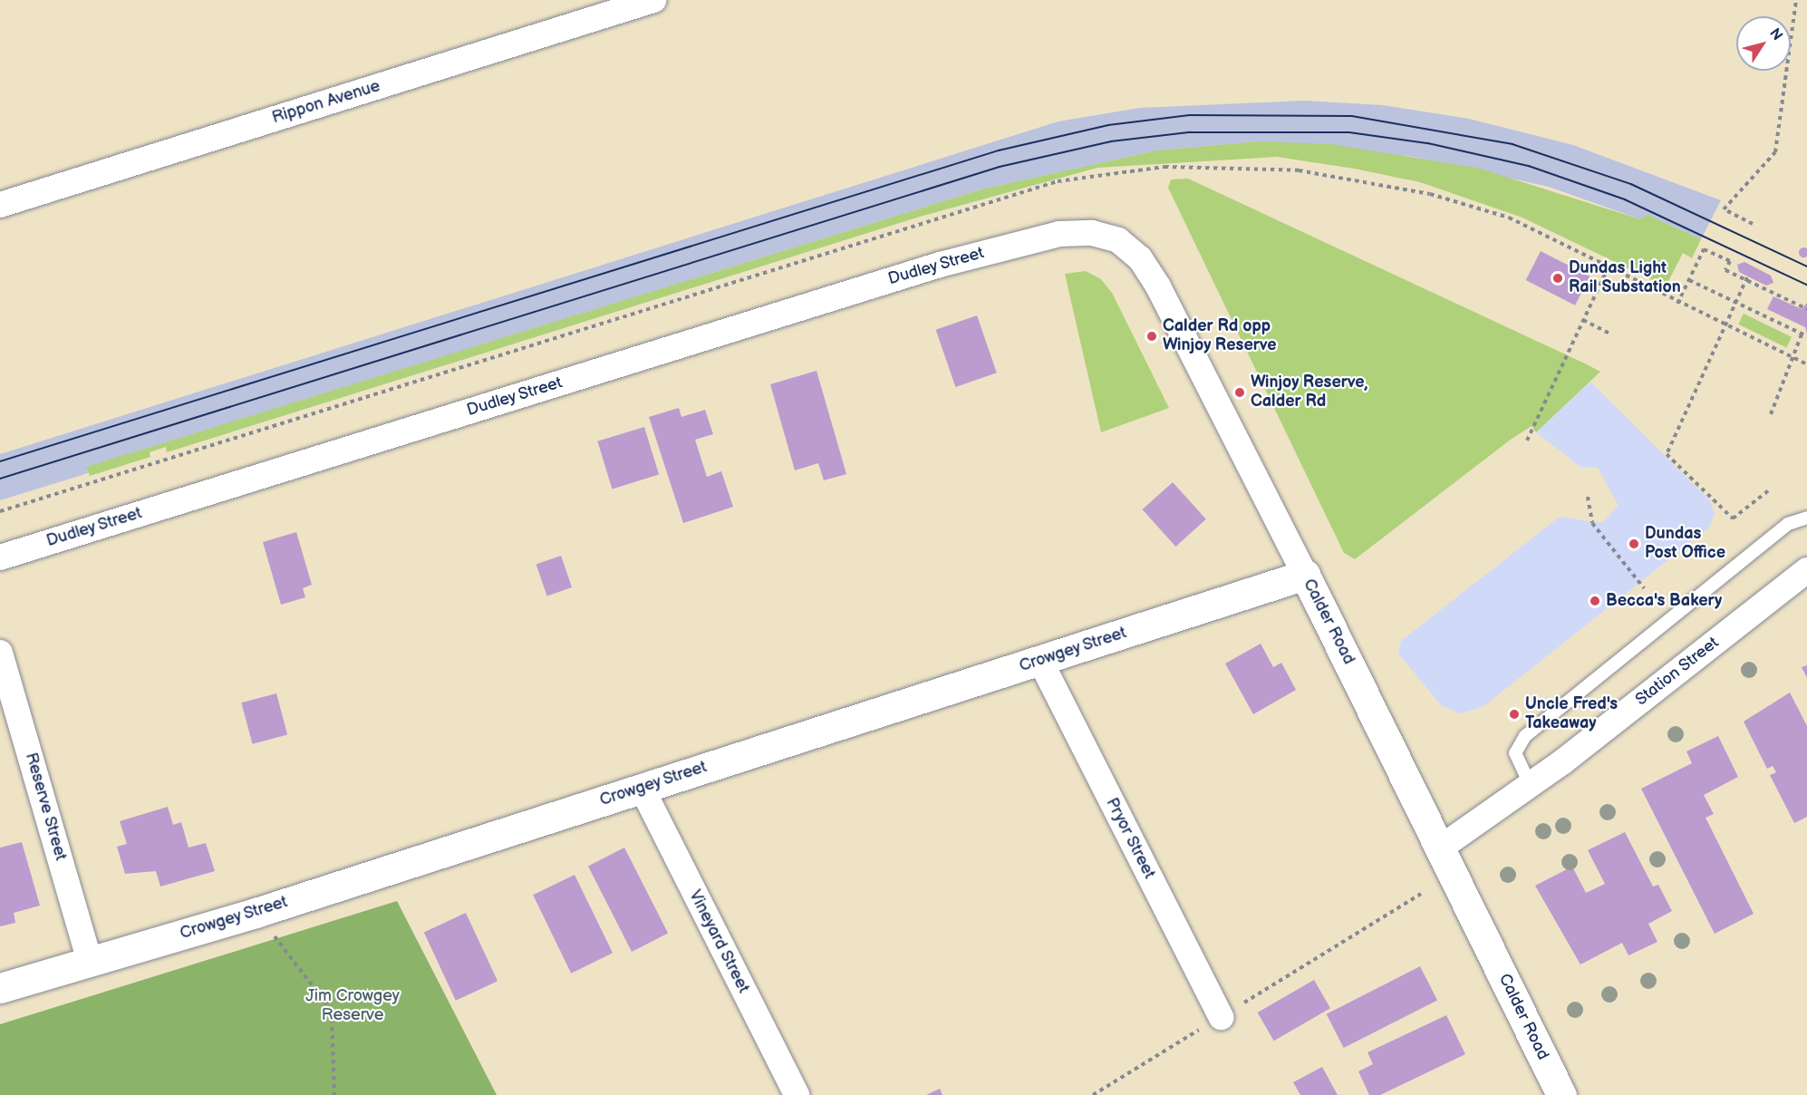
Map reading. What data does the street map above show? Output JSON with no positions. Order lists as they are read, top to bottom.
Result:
{
  "streets": {
    "street": [
      "Rippon Avenue",
      "Dudley Street",
      "Calder Road",
      "Crowgey Street",
      "Station Street",
      "Reserve Street",
      "Pryor Street",
      "Vineyard Street"
    ]
  },
  "crossings": [
    ["Dudley Street", "Calder Road"],
    ["Calder Road", "Crowgey Street"],
    ["Calder Road", "Station Street"],
    ["Crowgey Street", "Reserve Street"],
    ["Crowgey Street", "Pryor Street"],
    ["Crowgey Street", "Vineyard Street"]
  ],
  "parks": ["Jim Crowgey Reserve"],
  "places": [
    "Dundas Light Rail Substation",
    "Calder Rd opp Winjoy Reserve",
    "Winjoy Reserve, Calder Rd",
    "Dundas Post Office",
    "Becca's Bakery",
    "Uncle Fred's Takeaway"
  ],
  "north": "top right"
}
